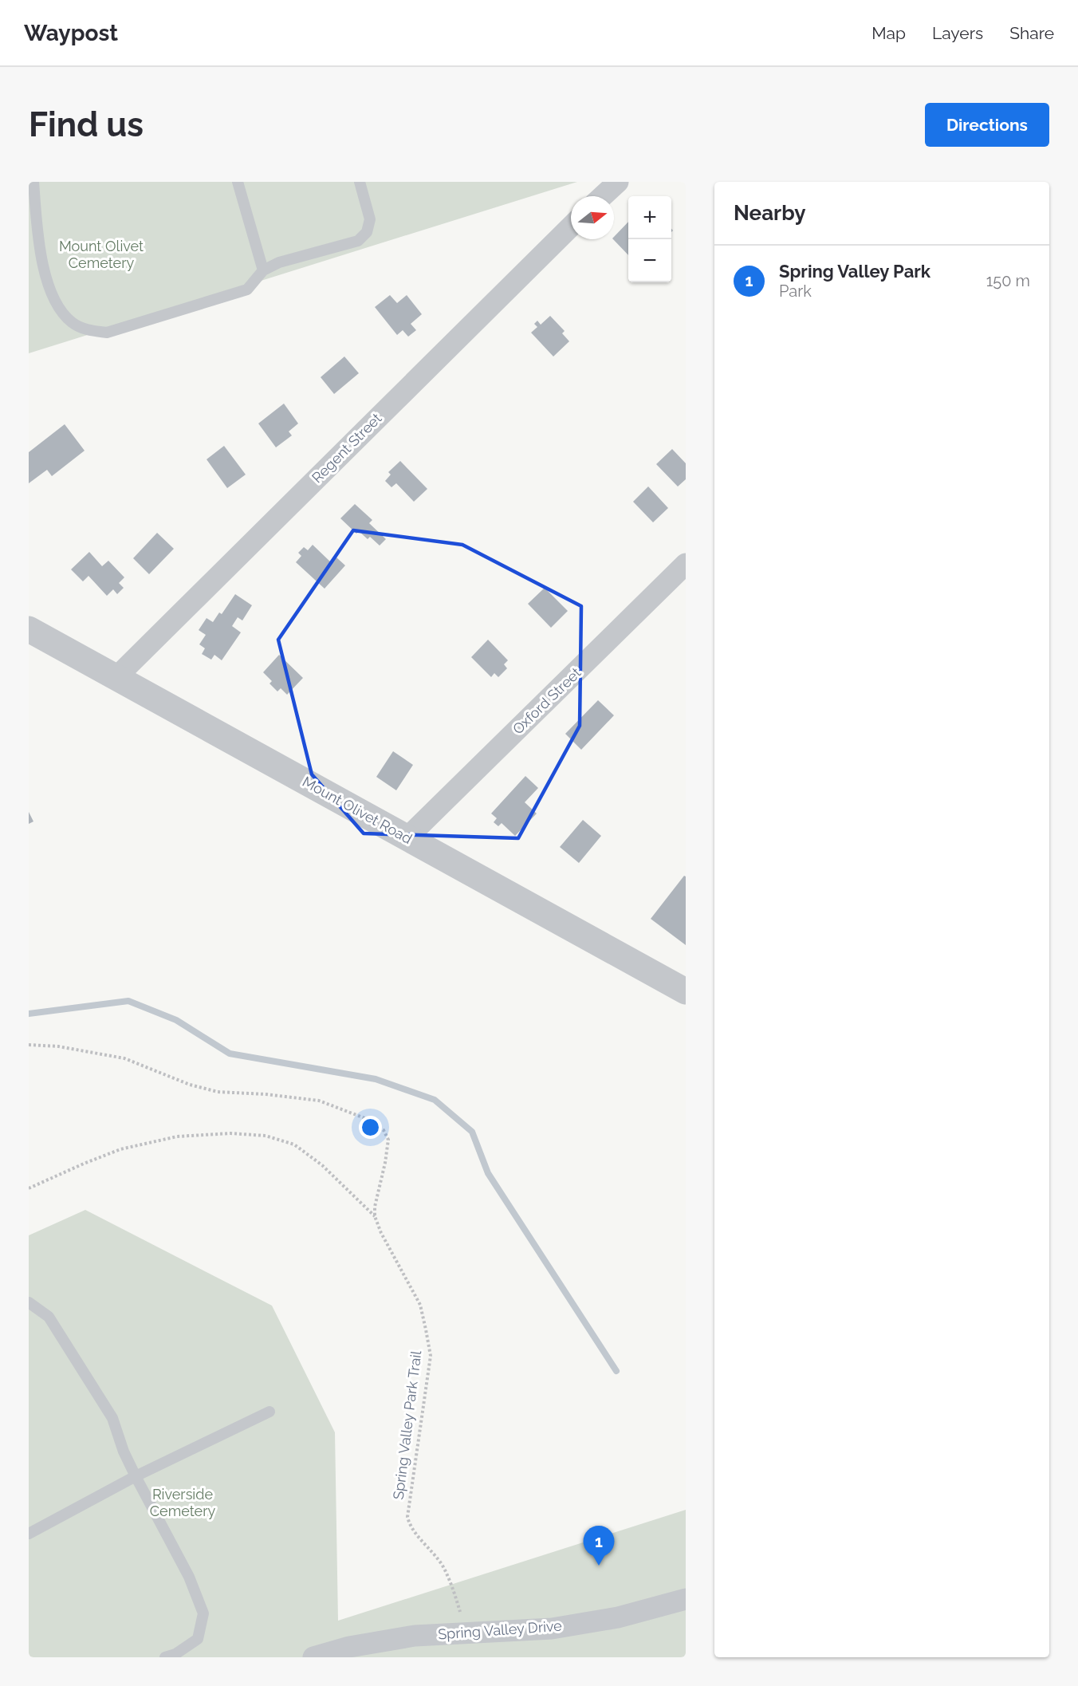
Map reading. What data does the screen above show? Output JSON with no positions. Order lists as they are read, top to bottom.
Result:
{
  "streets": {
    "street": [
      "Regent Street",
      "Oxford Street",
      "Mount Olivet Road",
      "Spring Valley Drive"
    ],
    "path": ["Spring Valley Park Trail"]
  },
  "crossings": [
    ["Regent Street", "Mount Olivet Road"],
    ["Oxford Street", "Mount Olivet Road"],
    ["Spring Valley Park Trail", "Spring Valley Drive"]
  ],
  "parks": ["Mount Olivet Cemetery", "Riverside Cemetery"],
  "north": "right",
  "page": {
    "header": "Waypost",
    "nav": ["Map", "Layers", "Share"],
    "buttons": "Directions",
    "title": "Find us",
    "heading": "Nearby",
    "map_buttons": ["+", "−"],
    "list": [
      {
        "mark": "1",
        "name": "Spring Valley Park",
        "note": "Park",
        "value": "150 m"
      }
    ],
    "pins": "1"
  }
}
